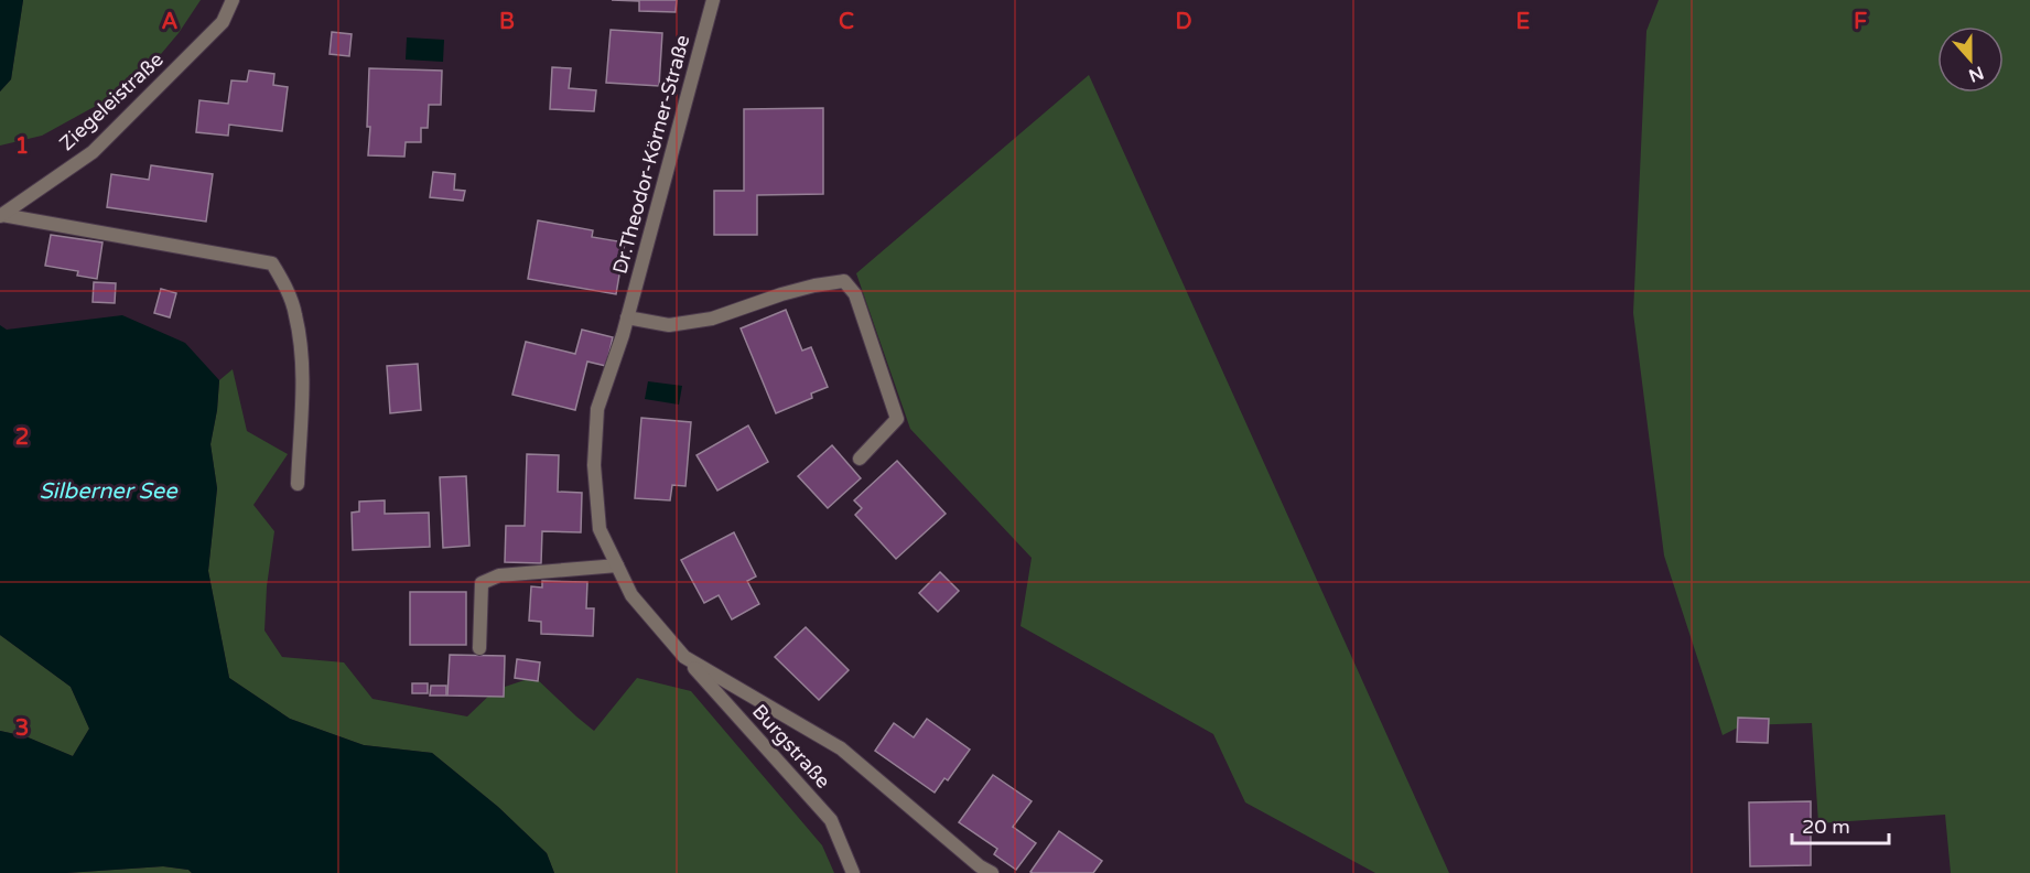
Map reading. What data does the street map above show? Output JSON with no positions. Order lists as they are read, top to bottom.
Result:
{
  "streets": {
    "street": ["Ziegeleistraße", "Dr.Theodor-Körner-Straße", "Burgstraße"]
  },
  "crossings": [
    ["Dr.Theodor-Körner-Straße", "Burgstraße"]
  ],
  "water": ["Silberner See"],
  "scale_bar": "20 m",
  "north": "bottom",
  "grid": {
    "columns": [
      "A",
      "B",
      "C",
      "D",
      "E",
      "F"
    ],
    "rows": ["1", "2", "3"]
  }
}
